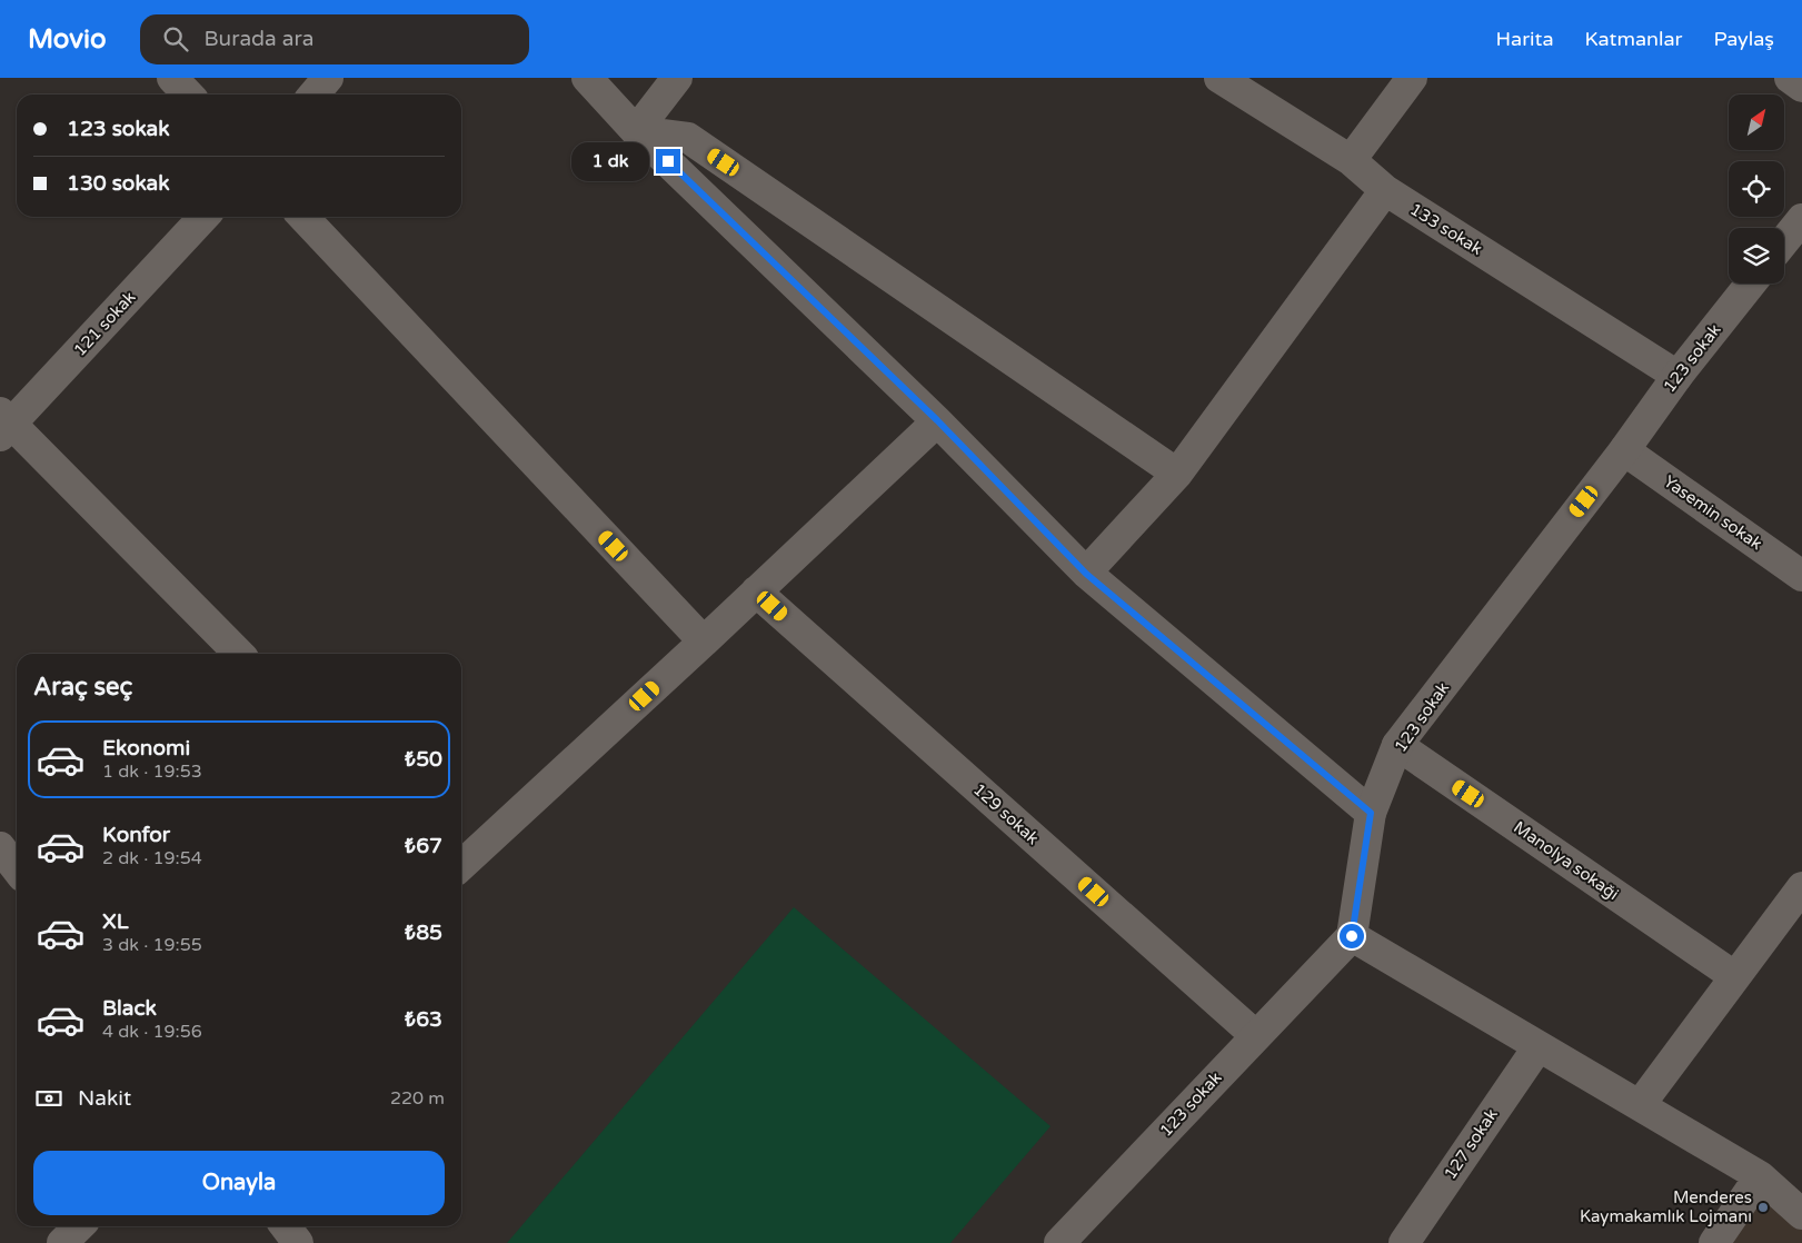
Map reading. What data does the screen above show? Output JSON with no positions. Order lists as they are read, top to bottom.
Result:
{
  "streets": {
    "street": [
      "133 sokak",
      "121 sokak",
      "123 sokak",
      "Yasemin sokak",
      "129 sokak",
      "Manolya sokaği",
      "127 sokak"
    ]
  },
  "crossings": [
    ["133 sokak", "123 sokak"],
    ["123 sokak", "Yasemin sokak"],
    ["123 sokak", "129 sokak"],
    ["123 sokak", "Manolya sokaği"]
  ],
  "places": ["Menderes Kaymakamlık Lojmanı"],
  "north": "top right",
  "page": {
    "header": "Movio",
    "search": "Burada ara",
    "nav": ["Harita", "Katmanlar", "Paylaş"],
    "banner": ["123 sokak", "130 sokak"],
    "bubble": "1 dk",
    "heading": "Araç seç",
    "list": [
      {
        "name": "Ekonomi",
        "note": "1 dk · 19:53",
        "value": "₺50"
      },
      {
        "name": "Konfor",
        "note": "2 dk · 19:54",
        "value": "₺67"
      },
      {
        "name": "XL",
        "note": "3 dk · 19:55",
        "value": "₺85"
      },
      {
        "name": "Black",
        "note": "4 dk · 19:56",
        "value": "₺63"
      }
    ],
    "pay": ["Nakit", "220 m"],
    "buttons": "Onayla"
  }
}
